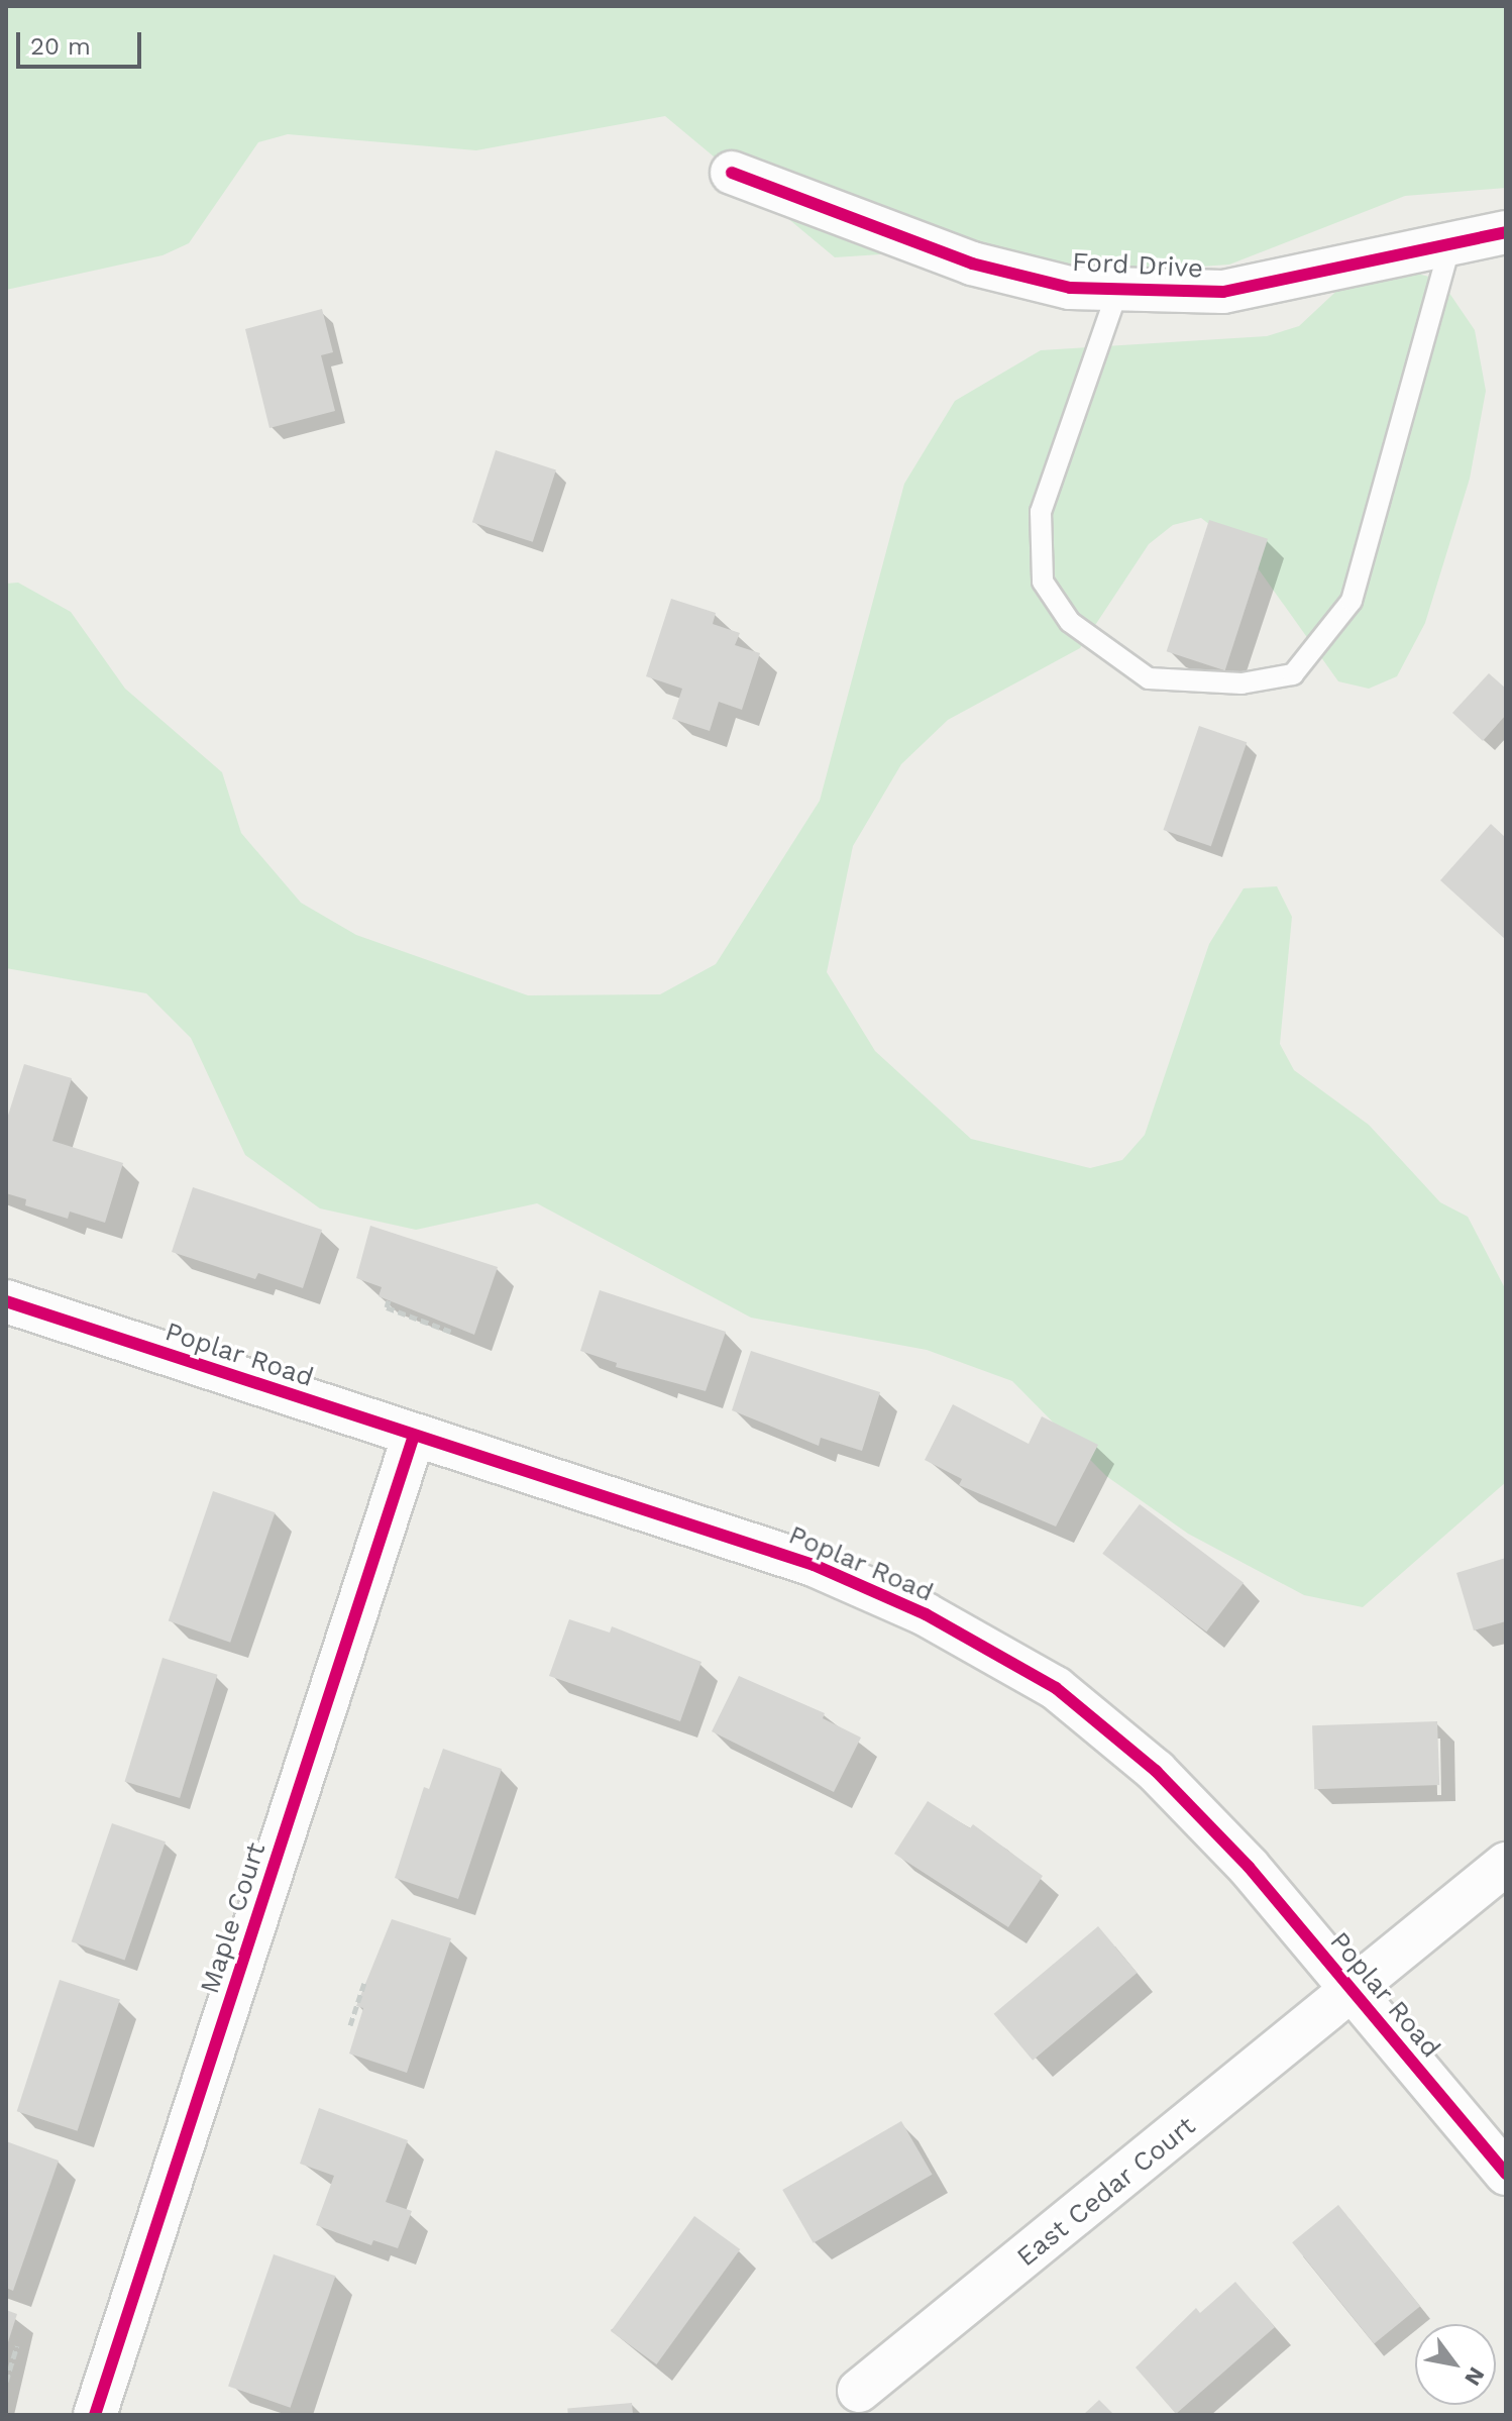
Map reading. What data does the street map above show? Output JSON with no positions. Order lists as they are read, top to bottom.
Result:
{
  "streets": {
    "street": [
      "Ford Drive",
      "Poplar Road",
      "Maple Court",
      "East Cedar Court"
    ]
  },
  "crossings": [
    ["Poplar Road", "Maple Court"],
    ["Poplar Road", "East Cedar Court"]
  ],
  "scale_bar": "20 m",
  "north": "bottom right"
}
